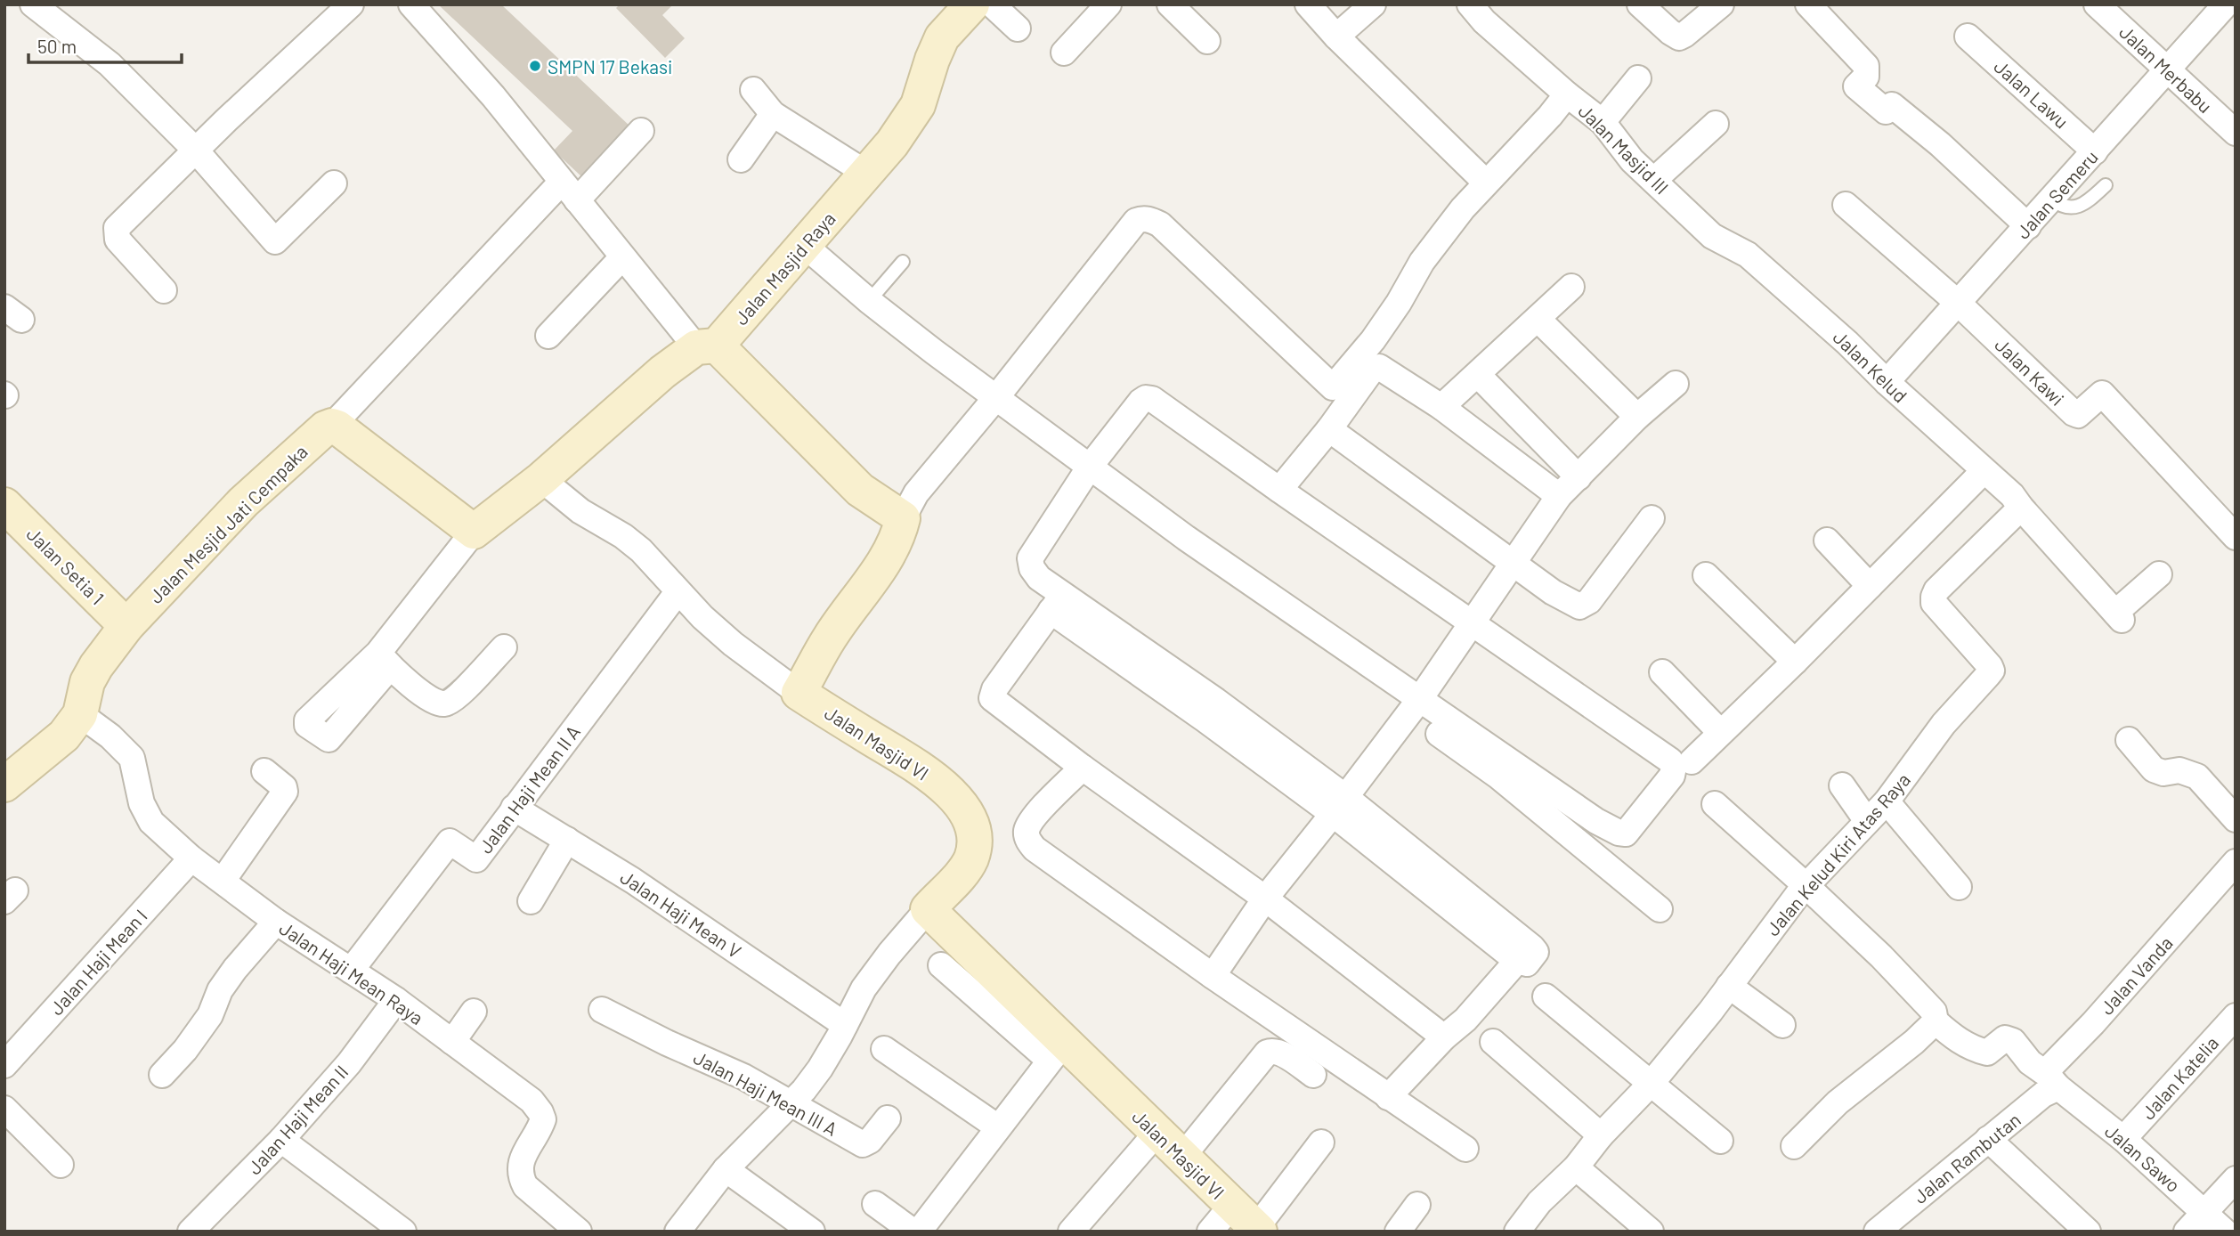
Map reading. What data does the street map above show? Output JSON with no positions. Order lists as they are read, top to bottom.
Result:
{
  "streets": {
    "street": [
      "Jalan Merbabu",
      "Jalan Lawu",
      "Jalan Masjid III",
      "Jalan Semeru",
      "Jalan Masjid Raya",
      "Jalan Kelud",
      "Jalan Kawi",
      "Jalan Mesjid Jati Cempaka",
      "Jalan Setia 1",
      "Jalan Masjid VI",
      "Jalan Haji Mean II A",
      "Jalan Kelud Kiri Atas Raya",
      "Jalan Haji Mean V",
      "Jalan Haji Mean I",
      "Jalan Haji Mean Raya",
      "Jalan Vanda",
      "Jalan Katelia",
      "Jalan Haji Mean III A",
      "Jalan Haji Mean II",
      "Jalan Rambutan",
      "Jalan Sawo"
    ]
  },
  "crossings": [
    ["Jalan Merbabu", "Jalan Semeru"],
    ["Jalan Lawu", "Jalan Semeru"],
    ["Jalan Masjid III", "Jalan Kelud"],
    ["Jalan Semeru", "Jalan Kelud"],
    ["Jalan Semeru", "Jalan Kawi"],
    ["Jalan Masjid Raya", "Jalan Masjid VI"],
    ["Jalan Kelud", "Jalan Kelud Kiri Atas Raya"],
    ["Jalan Mesjid Jati Cempaka", "Jalan Setia 1"],
    ["Jalan Mesjid Jati Cempaka", "Jalan Haji Mean Raya"],
    ["Jalan Masjid VI", "Jalan Haji Mean II A"],
    ["Jalan Haji Mean II A", "Jalan Haji Mean V"],
    ["Jalan Haji Mean II A", "Jalan Haji Mean Raya"],
    ["Jalan Haji Mean I", "Jalan Haji Mean Raya"],
    ["Jalan Haji Mean Raya", "Jalan Haji Mean II"],
    ["Jalan Vanda", "Jalan Rambutan"],
    ["Jalan Vanda", "Jalan Sawo"],
    ["Jalan Katelia", "Jalan Sawo"],
    ["Jalan Rambutan", "Jalan Sawo"]
  ],
  "places": ["SMPN 17 Bekasi"],
  "scale_bar": "50 m"
}
